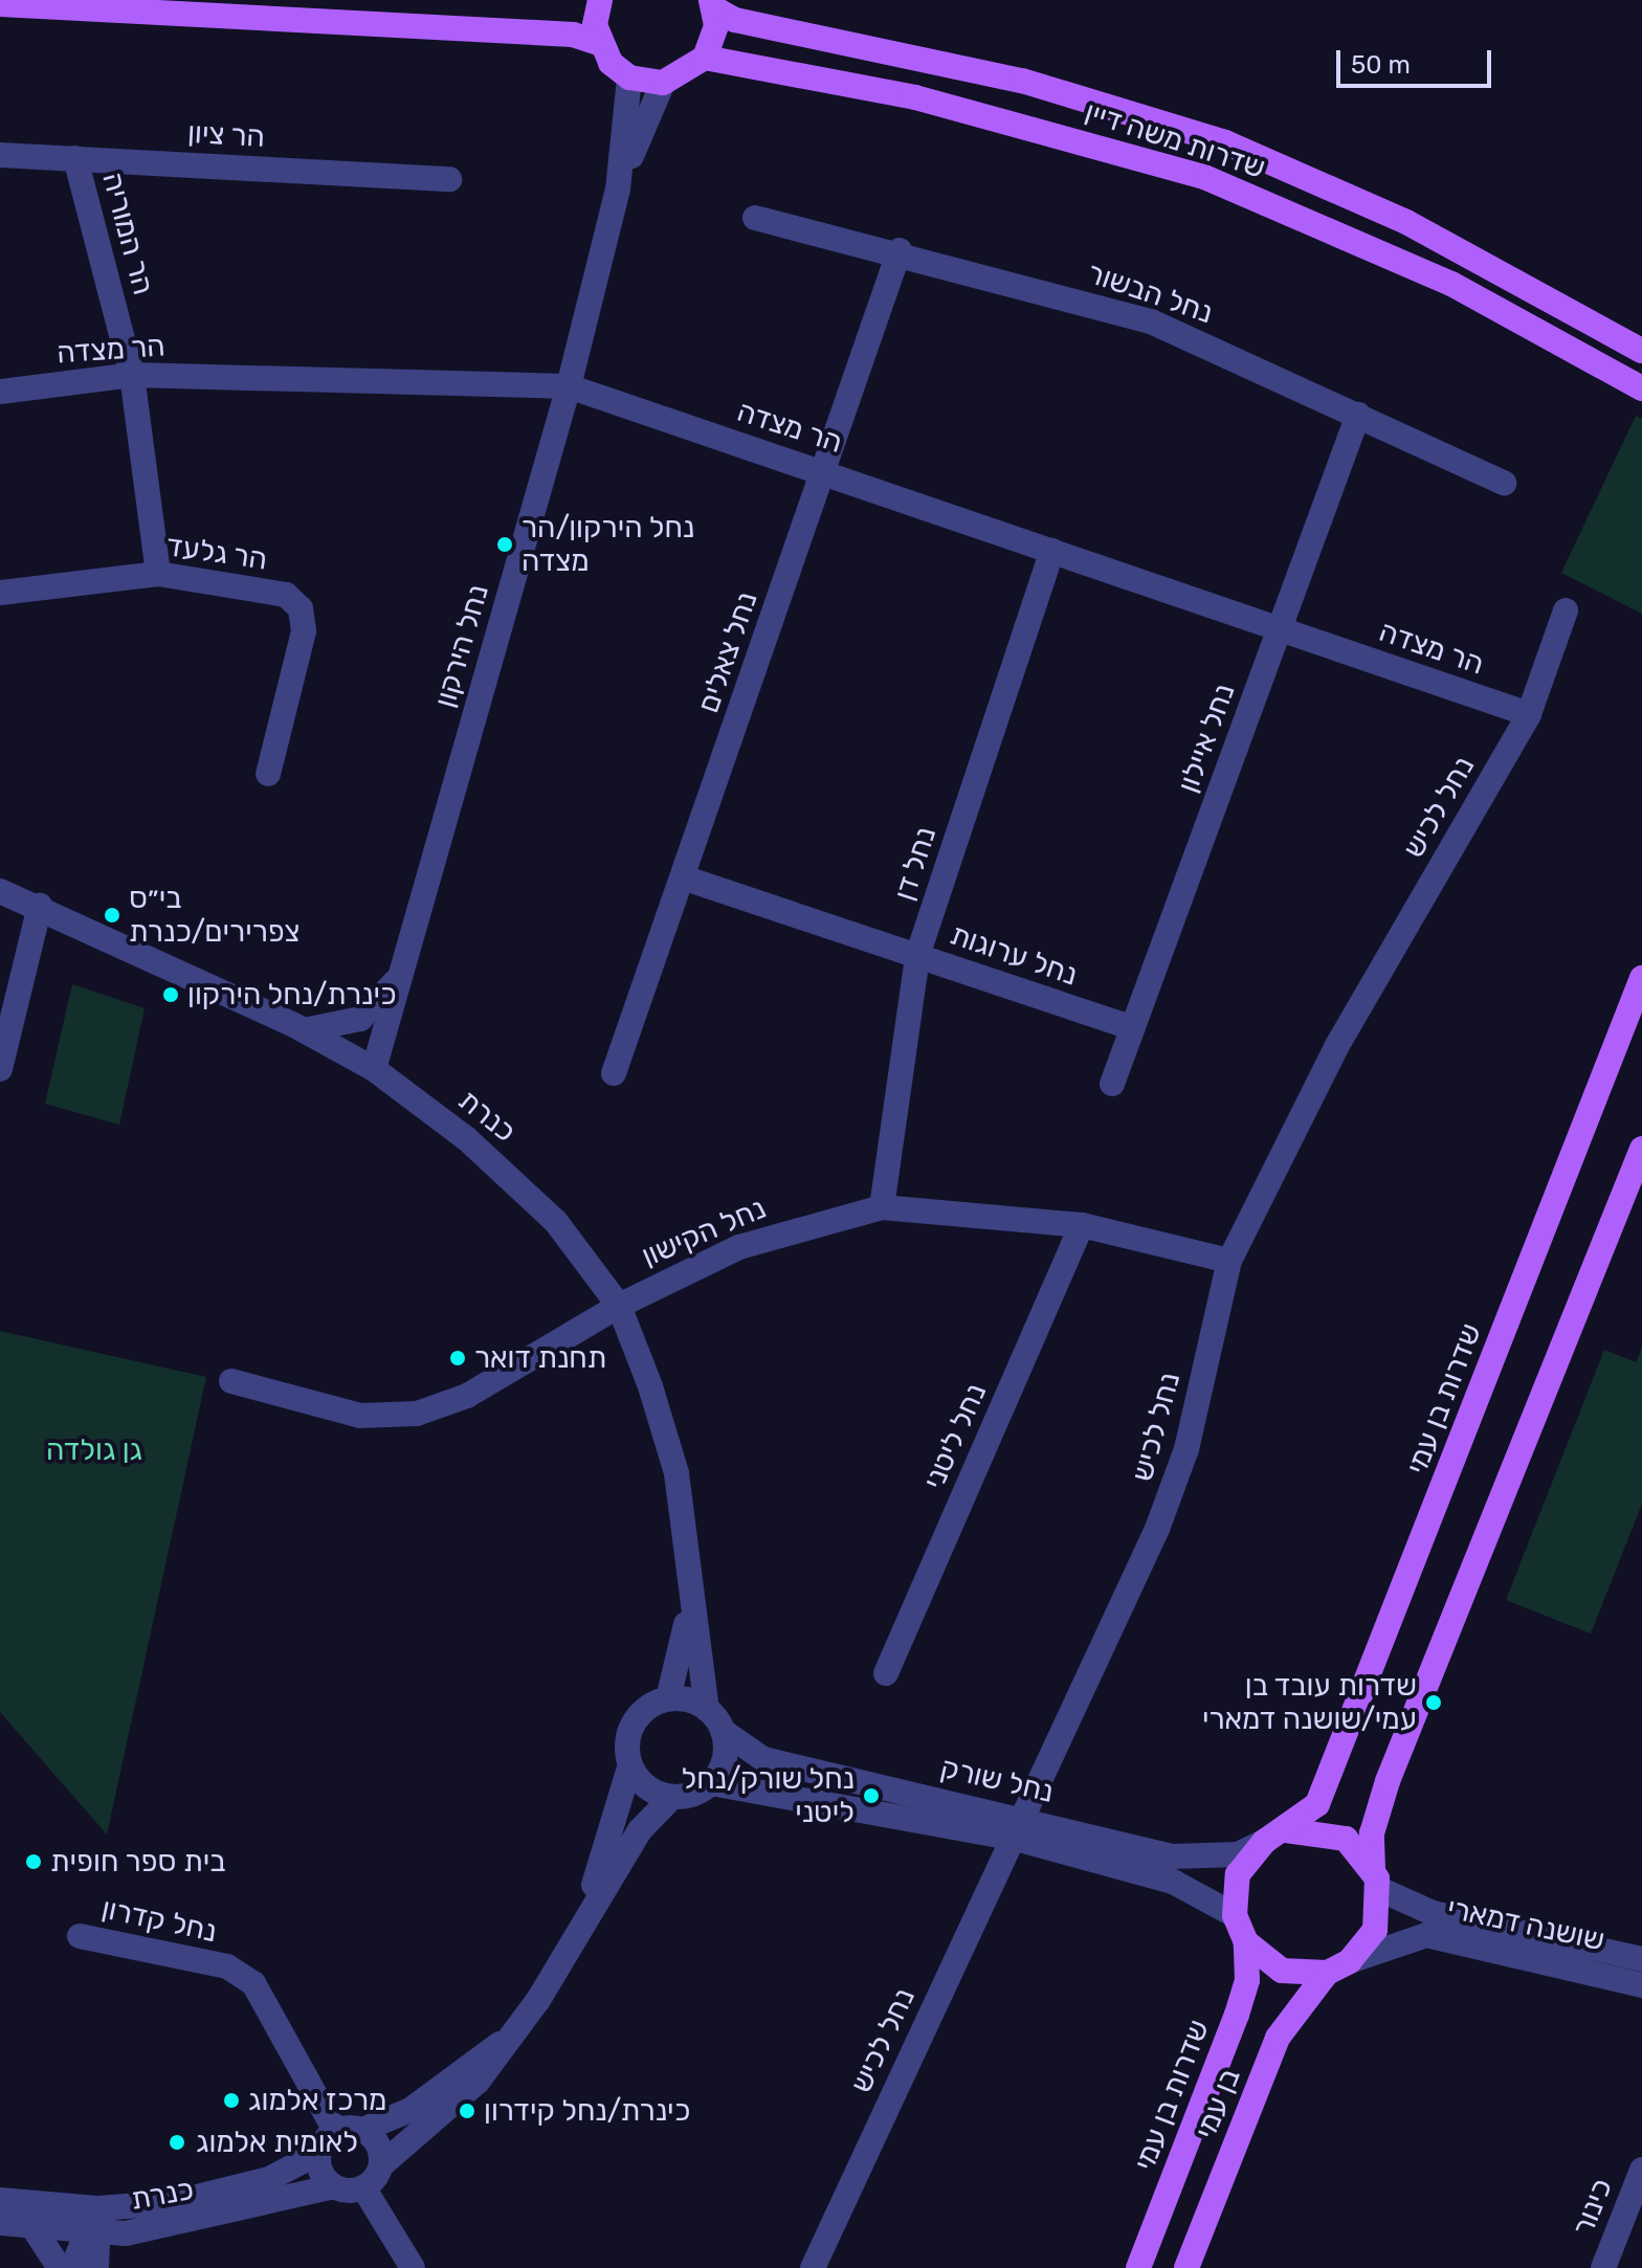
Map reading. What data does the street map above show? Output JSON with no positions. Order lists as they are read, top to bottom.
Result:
{
  "streets": {
    "main road": ["שדרות משה דיין", "שדרות בן עמי", "בן עמי"],
    "street": [
      "הר ציון",
      "הר המוריה",
      "נחל הבשור",
      "הר מצדה",
      "הר גלעד",
      "נחל הירקון",
      "נחל צאלים",
      "נחל איילון",
      "נחל לכיש",
      "נחל דן",
      "נחל ערוגות",
      "כנרת",
      "נחל הקישון",
      "נחל ליטני",
      "נחל שורק",
      "נחל קדרון",
      "שושנה דמארי",
      "כינור"
    ]
  },
  "crossings": [
    ["הר ציון", "הר המוריה"],
    ["הר המוריה", "הר מצדה"],
    ["הר המוריה", "הר גלעד"],
    ["נחל הבשור", "נחל צאלים"],
    ["נחל הבשור", "נחל איילון"],
    ["הר מצדה", "נחל הירקון"],
    ["הר מצדה", "נחל צאלים"],
    ["הר מצדה", "נחל איילון"],
    ["הר מצדה", "נחל לכיש"],
    ["הר מצדה", "נחל דן"],
    ["נחל הירקון", "כנרת"],
    ["נחל צאלים", "נחל ערוגות"],
    ["נחל איילון", "נחל ערוגות"],
    ["נחל לכיש", "נחל הקישון"],
    ["נחל לכיש", "נחל שורק"],
    ["נחל דן", "נחל ערוגות"],
    ["נחל דן", "נחל הקישון"],
    ["כנרת", "נחל הקישון"],
    ["כנרת", "נחל שורק"],
    ["כנרת", "נחל קדרון"],
    ["נחל הקישון", "נחל ליטני"],
    ["שדרות בן עמי", "נחל שורק"],
    ["שדרות בן עמי", "שושנה דמארי"],
    ["שדרות בן עמי", "בן עמי"],
    ["נחל שורק", "שושנה דמארי"],
    ["נחל שורק", "בן עמי"],
    ["שושנה דמארי", "בן עמי"]
  ],
  "parks": ["גן גולדה"],
  "places": [
    "נחל הירקון/הר מצדה",
    "בי״ס צפרירים/כנרת",
    "כינרת/נחל הירקון",
    "תחנת דואר",
    "שדרות עובד בן עמי/שושנה דמארי",
    "נחל שורק/נחל ליטני",
    "בית ספר חופית",
    "מרכז אלמוג",
    "כינרת/נחל קידרון",
    "לאומית אלמוג"
  ],
  "scale_bar": "50 m"
}
